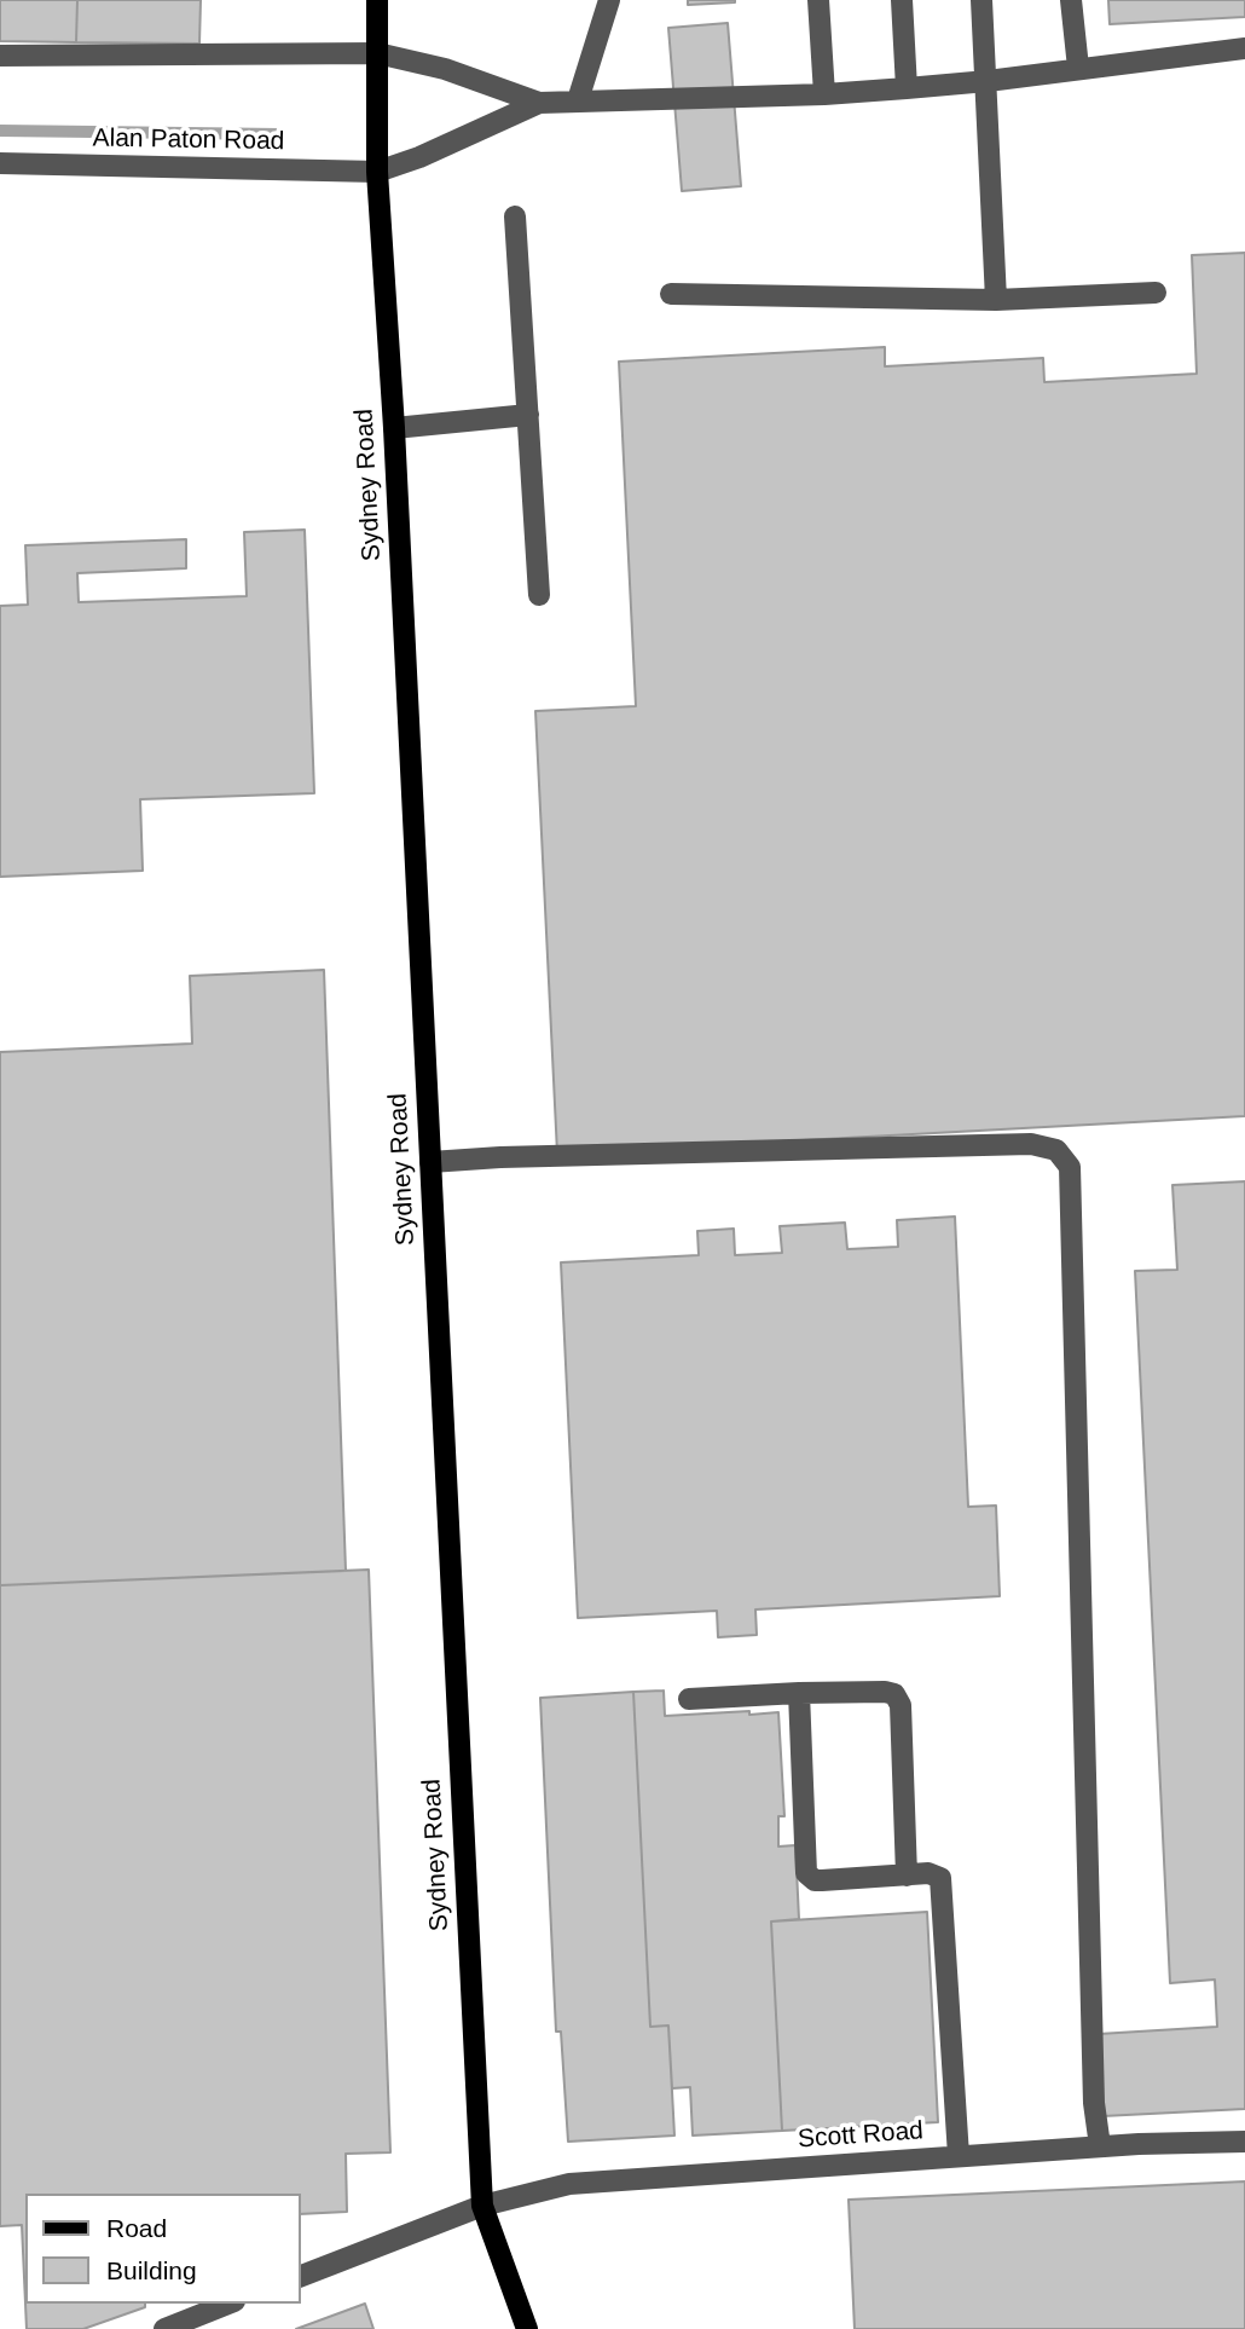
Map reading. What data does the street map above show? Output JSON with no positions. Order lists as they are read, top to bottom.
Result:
{
  "streets": {
    "main road": ["Sydney Road"],
    "street": ["Alan Paton Road", "Scott Road"]
  },
  "crossings": [
    ["Alan Paton Road", "Sydney Road"],
    ["Sydney Road", "Scott Road"]
  ],
  "legend": ["Road", "Building"]
}
